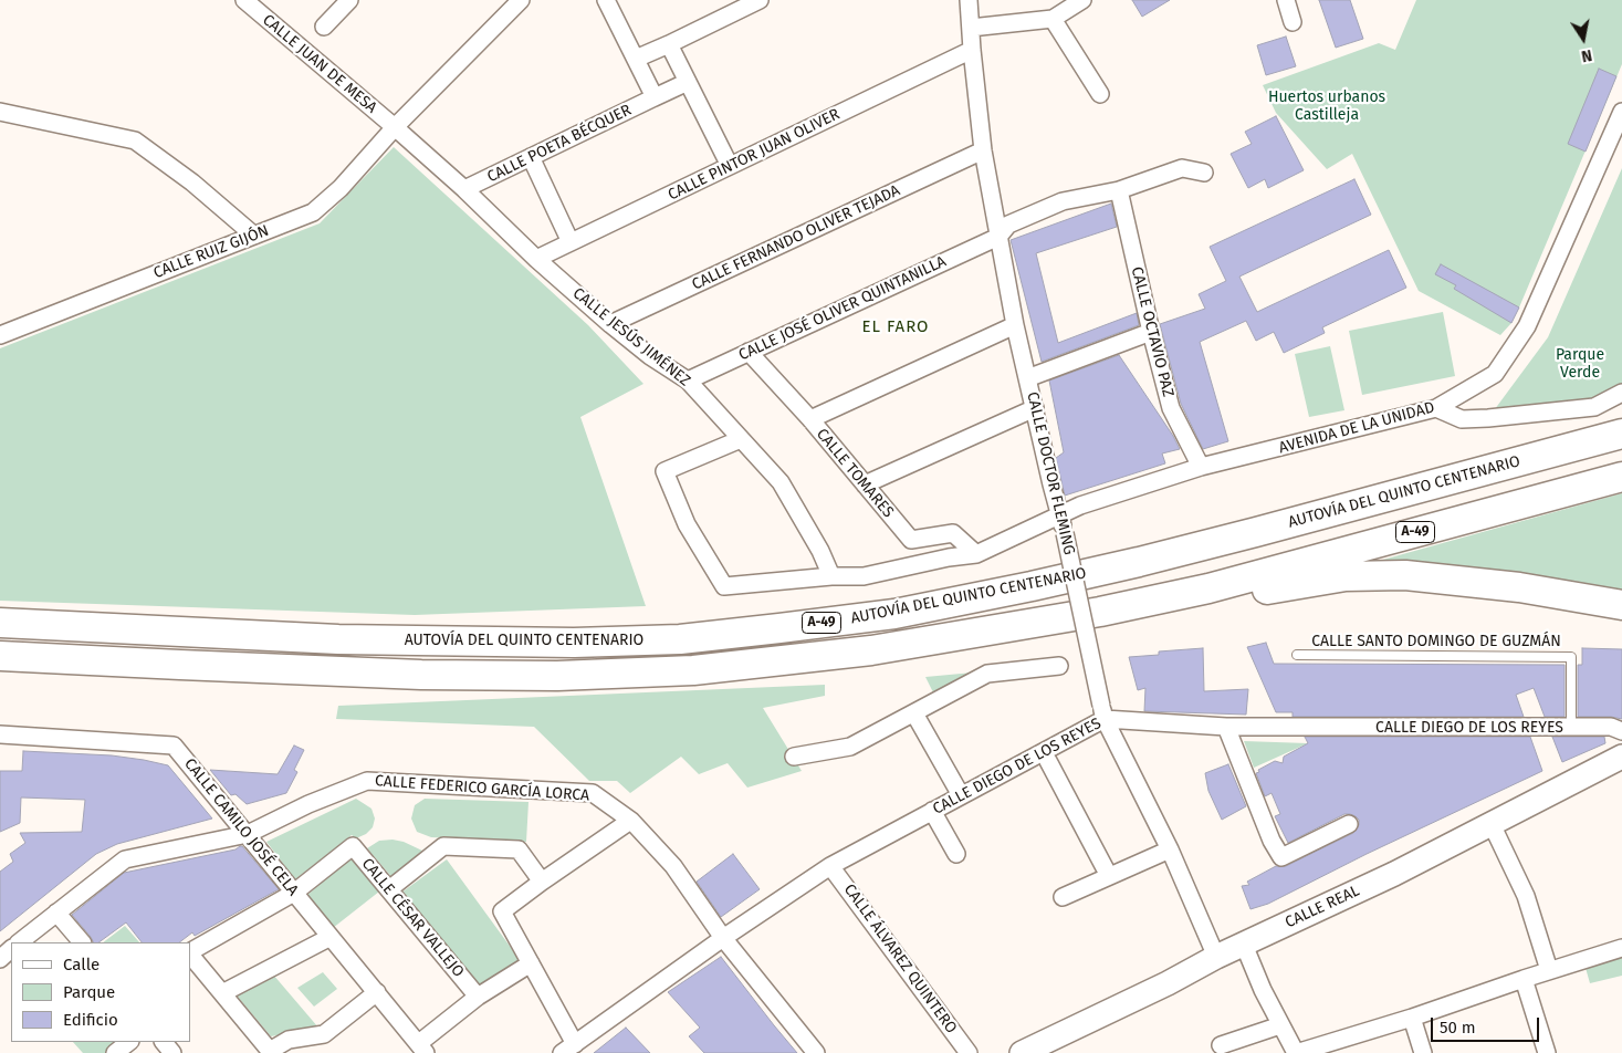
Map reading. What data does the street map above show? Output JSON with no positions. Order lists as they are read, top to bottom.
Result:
{
  "streets": {
    "highway": ["AUTOVÍA DEL QUINTO CENTENARIO", "A-49"],
    "main road": ["CALLE REAL"],
    "street": [
      "CALLE JUAN DE MESA",
      "CALLE POETA BÉCQUER",
      "CALLE PINTOR JUAN OLIVER",
      "CALLE FERNANDO OLIVER TEJADA",
      "CALLE RUIZ GIJÓN",
      "CALLE JOSÉ OLIVER QUINTANILLA",
      "CALLE OCTAVIO PAZ",
      "CALLE JESÚS JIMÉNEZ",
      "AVENIDA DE LA UNIDAD",
      "CALLE TOMARES",
      "CALLE DOCTOR FLEMING",
      "CALLE DIEGO DE LOS REYES",
      "CALLE FEDERICO GARCÍA LORCA",
      "CALLE CAMILO JOSÉ CELA",
      "CALLE CÉSAR VALLEJO",
      "CALLE ÁLVAREZ QUINTERO"
    ],
    "lane": ["CALLE SANTO DOMINGO DE GUZMÁN"]
  },
  "crossings": [
    ["CALLE JUAN DE MESA", "CALLE RUIZ GIJÓN"],
    ["CALLE JUAN DE MESA", "CALLE JESÚS JIMÉNEZ"],
    ["CALLE POETA BÉCQUER", "CALLE JESÚS JIMÉNEZ"],
    ["CALLE PINTOR JUAN OLIVER", "CALLE JESÚS JIMÉNEZ"],
    ["CALLE PINTOR JUAN OLIVER", "CALLE DOCTOR FLEMING"],
    ["CALLE FERNANDO OLIVER TEJADA", "CALLE JESÚS JIMÉNEZ"],
    ["CALLE FERNANDO OLIVER TEJADA", "CALLE DOCTOR FLEMING"],
    ["CALLE RUIZ GIJÓN", "CALLE JESÚS JIMÉNEZ"],
    ["CALLE JOSÉ OLIVER QUINTANILLA", "CALLE OCTAVIO PAZ"],
    ["CALLE JOSÉ OLIVER QUINTANILLA", "CALLE JESÚS JIMÉNEZ"],
    ["CALLE JOSÉ OLIVER QUINTANILLA", "CALLE TOMARES"],
    ["CALLE JOSÉ OLIVER QUINTANILLA", "CALLE DOCTOR FLEMING"],
    ["CALLE OCTAVIO PAZ", "AVENIDA DE LA UNIDAD"],
    ["CALLE JESÚS JIMÉNEZ", "AVENIDA DE LA UNIDAD"],
    ["AVENIDA DE LA UNIDAD", "CALLE TOMARES"],
    ["AVENIDA DE LA UNIDAD", "CALLE DOCTOR FLEMING"],
    ["CALLE DOCTOR FLEMING", "CALLE DIEGO DE LOS REYES"],
    ["CALLE DOCTOR FLEMING", "CALLE REAL"],
    ["CALLE SANTO DOMINGO DE GUZMÁN", "CALLE DIEGO DE LOS REYES"],
    ["CALLE DIEGO DE LOS REYES", "CALLE FEDERICO GARCÍA LORCA"],
    ["CALLE DIEGO DE LOS REYES", "CALLE REAL"],
    ["CALLE DIEGO DE LOS REYES", "CALLE ÁLVAREZ QUINTERO"],
    ["CALLE FEDERICO GARCÍA LORCA", "CALLE CAMILO JOSÉ CELA"],
    ["CALLE CAMILO JOSÉ CELA", "CALLE CÉSAR VALLEJO"]
  ],
  "districts": ["EL FARO"],
  "parks": ["Huertos urbanos Castilleja", "Parque Verde"],
  "legend": ["Calle", "Parque", "Edificio"],
  "scale_bar": "50 m",
  "north": "bottom"
}
